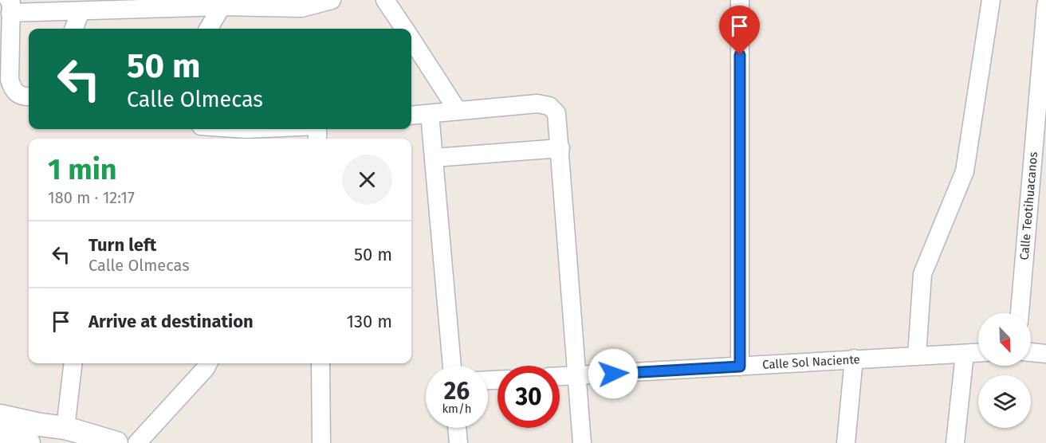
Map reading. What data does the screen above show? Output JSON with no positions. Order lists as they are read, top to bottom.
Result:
{
  "streets": {
    "street": ["Calle Teotihuacanos", "Calle Sol Naciente"]
  },
  "north": "bottom right",
  "page": {
    "turn": ["50 m", "Calle Olmecas"],
    "heading": ["1 min", "180 m · 12:17"],
    "list": [
      {
        "name": "Turn left",
        "note": "Calle Olmecas",
        "value": "50 m"
      },
      {
        "name": "Arrive at destination",
        "value": "130 m"
      }
    ],
    "speed": "26 km/h",
    "limit": "30"
  }
}
